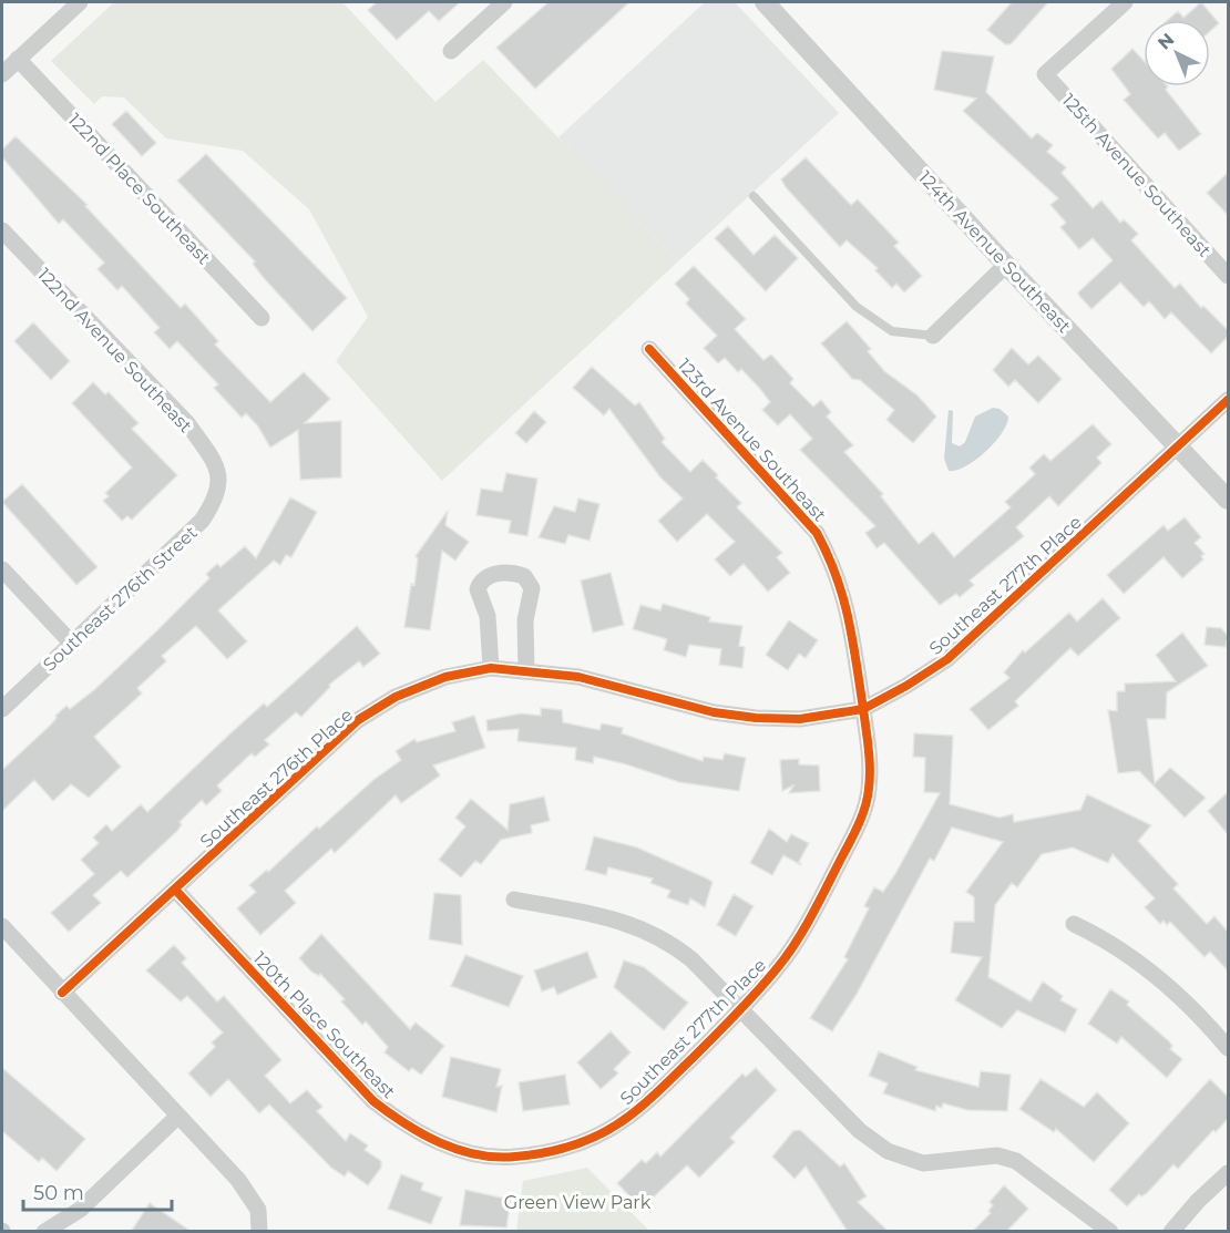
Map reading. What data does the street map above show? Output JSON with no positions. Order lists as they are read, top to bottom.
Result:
{
  "streets": {
    "street": [
      "125th Avenue Southeast",
      "122nd Place Southeast",
      "124th Avenue Southeast",
      "122nd Avenue Southeast",
      "123rd Avenue Southeast",
      "Southeast 277th Place",
      "Southeast 276th Street",
      "Southeast 276th Place",
      "120th Place Southeast"
    ]
  },
  "crossings": [
    ["124th Avenue Southeast", "Southeast 277th Place"],
    ["122nd Avenue Southeast", "Southeast 276th Street"],
    ["123rd Avenue Southeast", "Southeast 277th Place"],
    ["123rd Avenue Southeast", "Southeast 276th Place"],
    ["Southeast 277th Place", "Southeast 276th Place"],
    ["Southeast 277th Place", "120th Place Southeast"],
    ["Southeast 276th Place", "120th Place Southeast"]
  ],
  "parks": ["Green View Park"],
  "scale_bar": "50 m",
  "north": "top left"
}
